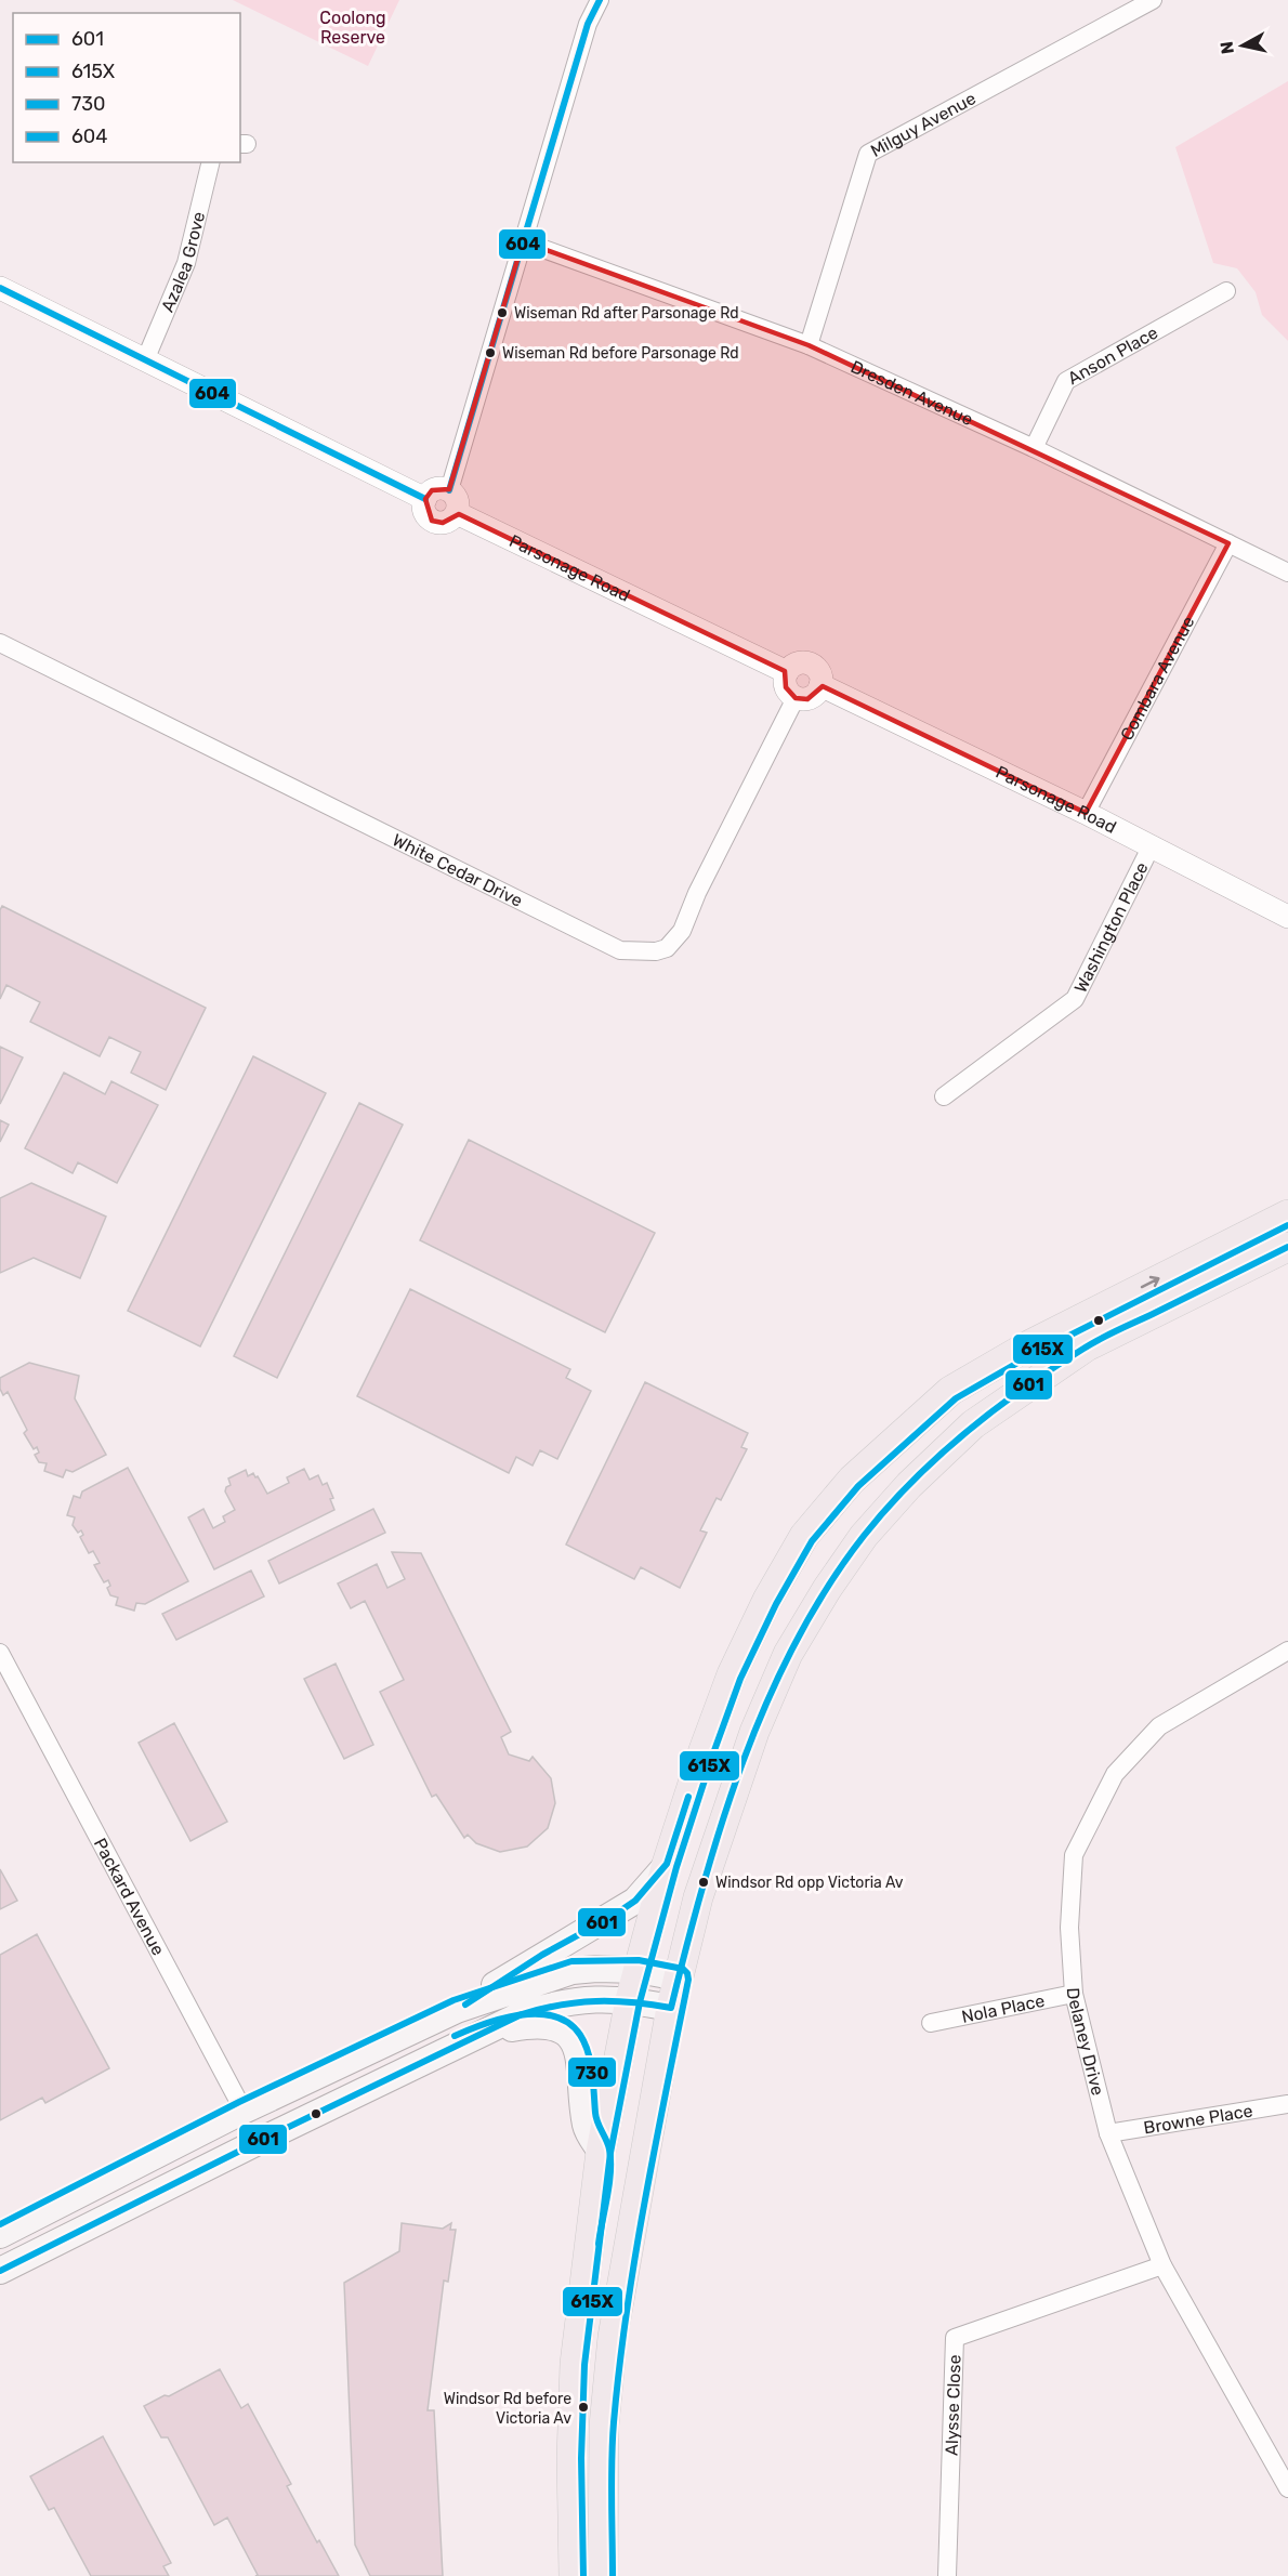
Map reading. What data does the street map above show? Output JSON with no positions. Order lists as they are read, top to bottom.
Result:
{
  "streets": {
    "main road": ["Packard Avenue"],
    "street": [
      "Milguy Avenue",
      "Azalea Grove",
      "Anson Place",
      "Dresden Avenue",
      "Parsonage Road",
      "Combara Avenue",
      "White Cedar Drive",
      "Washington Place",
      "Nola Place",
      "Delaney Drive",
      "Browne Place",
      "Alysse Close"
    ]
  },
  "crossings": [
    ["Milguy Avenue", "Dresden Avenue"],
    ["Anson Place", "Dresden Avenue"],
    ["Dresden Avenue", "Combara Avenue"],
    ["Parsonage Road", "Combara Avenue"],
    ["Parsonage Road", "White Cedar Drive"],
    ["Parsonage Road", "Washington Place"],
    ["Nola Place", "Delaney Drive"],
    ["Delaney Drive", "Browne Place"],
    ["Delaney Drive", "Alysse Close"]
  ],
  "parks": ["Coolong Reserve"],
  "places": [
    "Wiseman Rd after Parsonage Rd",
    "Wiseman Rd before Parsonage Rd",
    "Windsor Rd opp Victoria Av",
    "Windsor Rd before Victoria Av"
  ],
  "lines": [
    "transit line 604",
    "transit line 615X",
    "transit line 601",
    "transit line 730"
  ],
  "legend": [
    "601",
    "615X",
    "730",
    "604"
  ],
  "north": "left"
}
